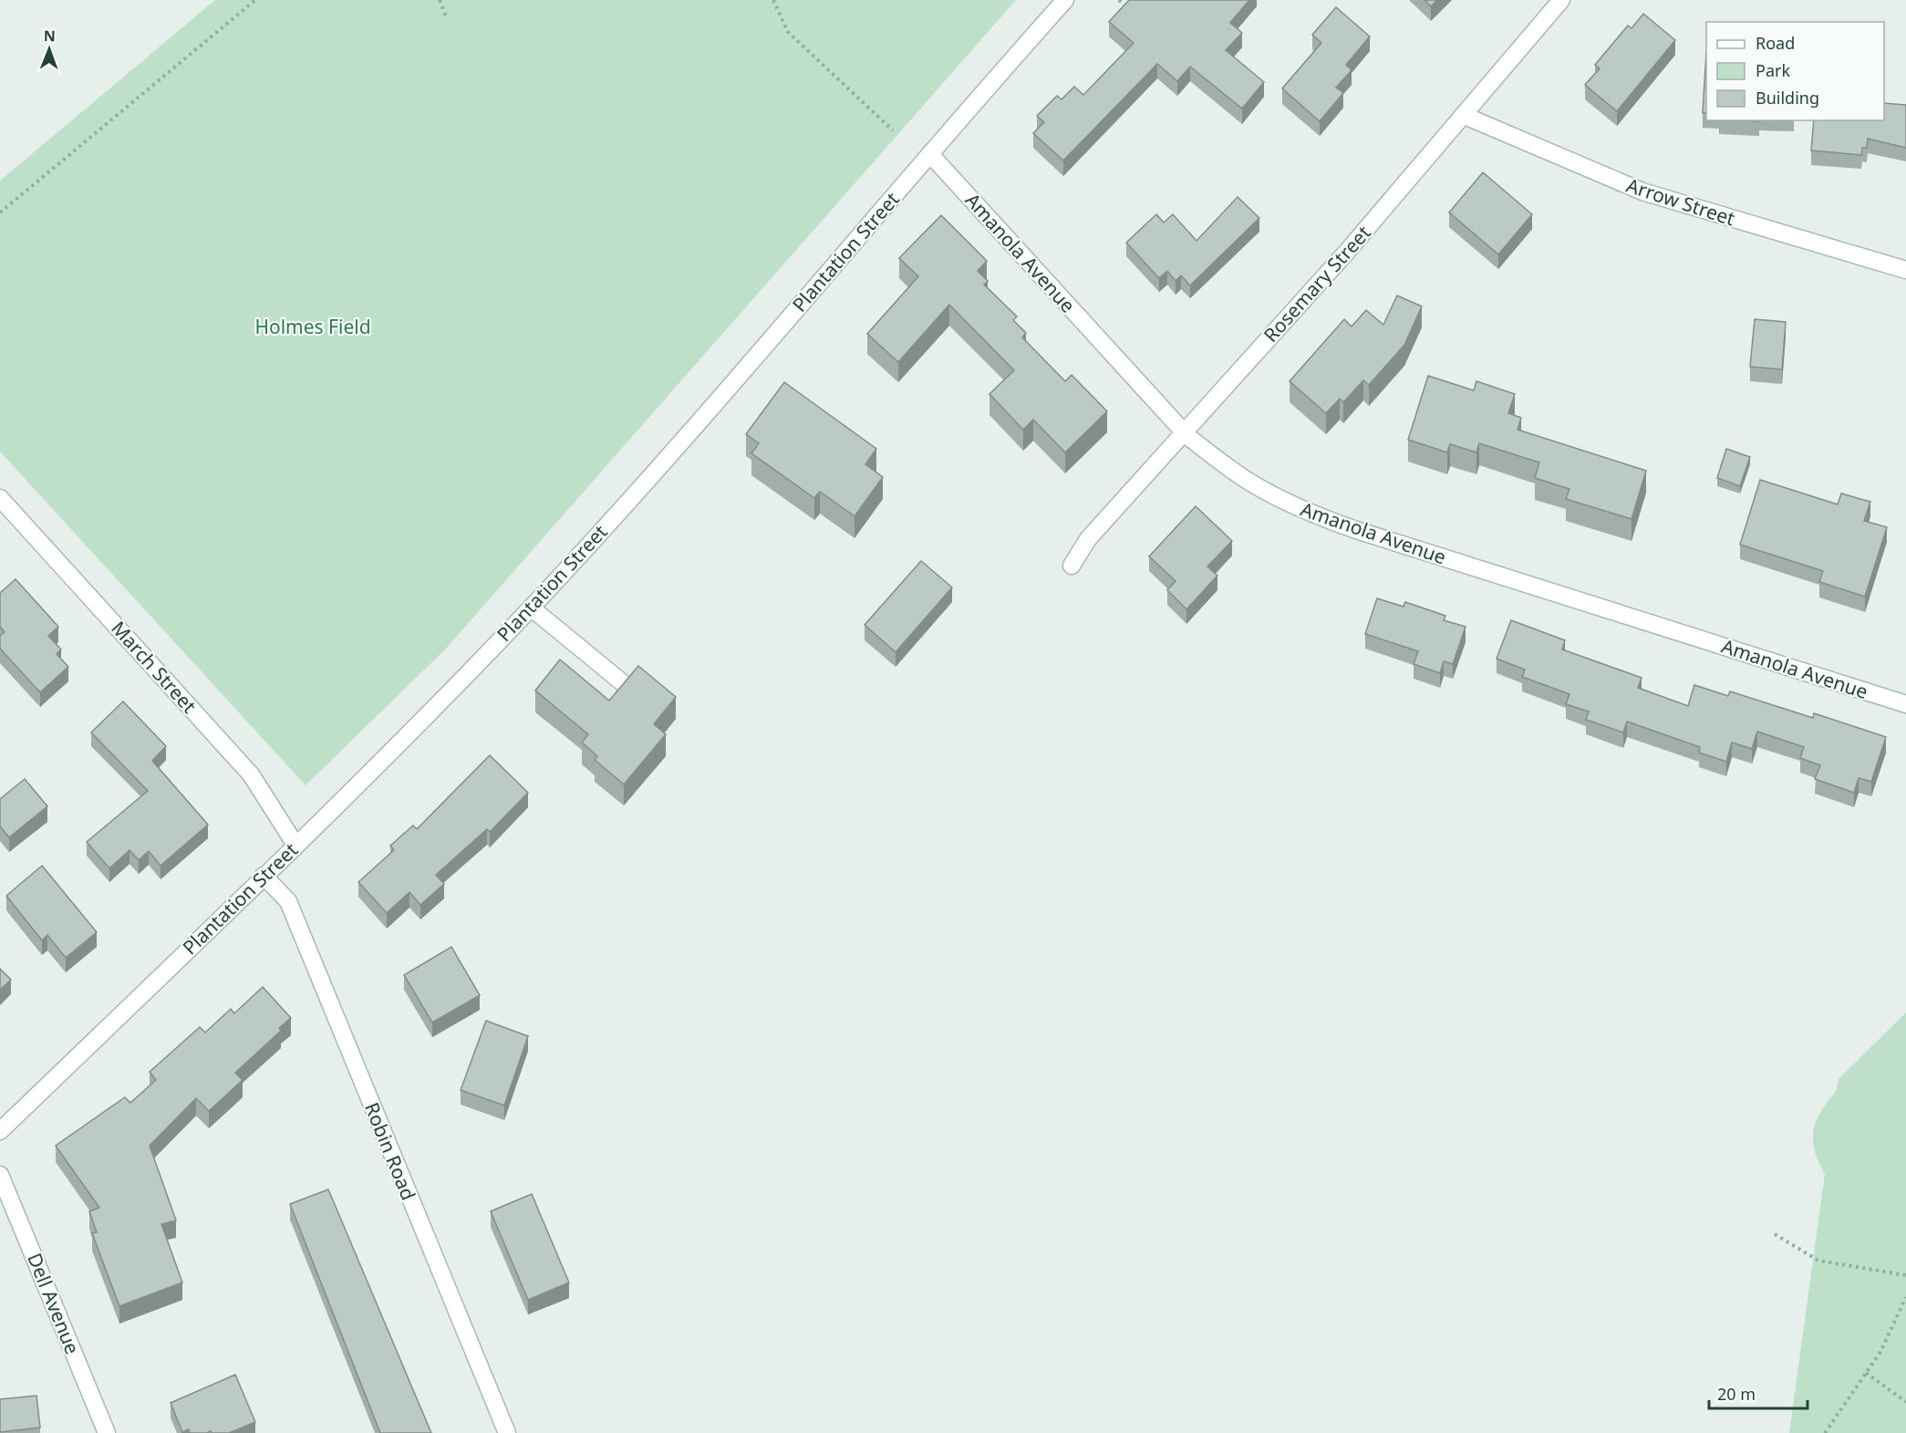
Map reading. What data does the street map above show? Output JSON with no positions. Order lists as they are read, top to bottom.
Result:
{
  "streets": {
    "street": [
      "Arrow Street",
      "Plantation Street",
      "Amanola Avenue",
      "Rosemary Street",
      "March Street",
      "Robin Road",
      "Dell Avenue"
    ]
  },
  "crossings": [
    ["Arrow Street", "Rosemary Street"],
    ["Plantation Street", "Amanola Avenue"],
    ["Plantation Street", "March Street"],
    ["Plantation Street", "Robin Road"],
    ["Amanola Avenue", "Rosemary Street"]
  ],
  "parks": ["Holmes Field"],
  "legend": ["Road", "Park", "Building"],
  "scale_bar": "20 m",
  "north": "top"
}
